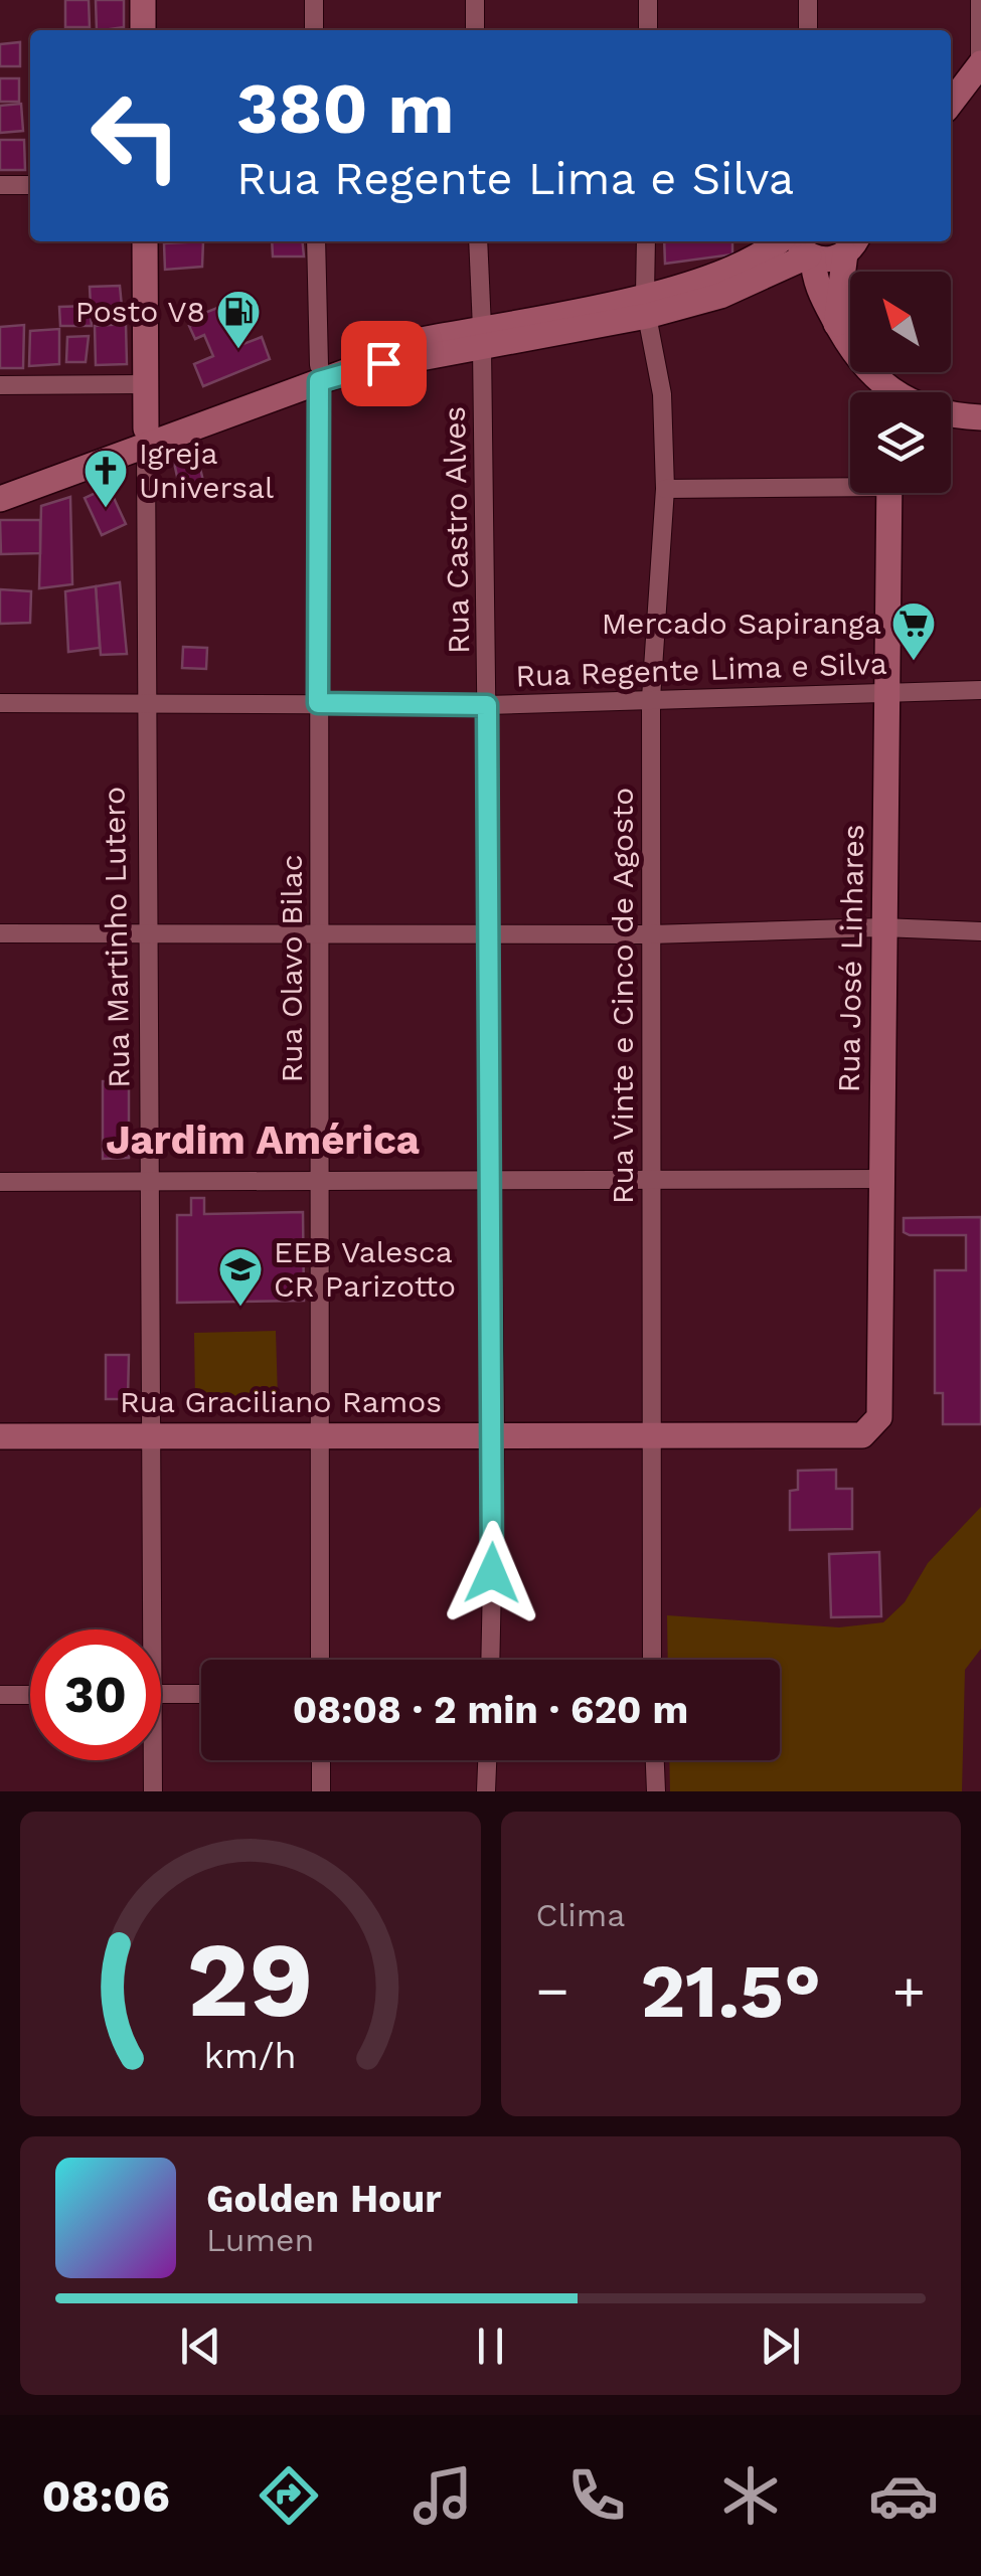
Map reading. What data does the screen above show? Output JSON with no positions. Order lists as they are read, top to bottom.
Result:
{
  "streets": {
    "street": [
      "Rua Castro Alves",
      "Rua Regente Lima e Silva",
      "Rua Martinho Lutero",
      "Rua José Linhares",
      "Rua Olavo Bilac",
      "Rua Vinte e Cinco de Agosto",
      "Rua Graciliano Ramos"
    ]
  },
  "crossings": [
    ["Rua Castro Alves", "Rua Regente Lima e Silva"],
    ["Rua Castro Alves", "Rua Graciliano Ramos"],
    ["Rua Regente Lima e Silva", "Rua Martinho Lutero"],
    ["Rua Regente Lima e Silva", "Rua José Linhares"],
    ["Rua Regente Lima e Silva", "Rua Olavo Bilac"],
    ["Rua Regente Lima e Silva", "Rua Vinte e Cinco de Agosto"],
    ["Rua Martinho Lutero", "Rua Graciliano Ramos"],
    ["Rua José Linhares", "Rua Graciliano Ramos"],
    ["Rua Olavo Bilac", "Rua Graciliano Ramos"],
    ["Rua Vinte e Cinco de Agosto", "Rua Graciliano Ramos"]
  ],
  "districts": ["Jardim América"],
  "places": {
    "fuel station": ["Posto V8"],
    "church": ["Igreja Universal"],
    "supermarket": ["Mercado Sapiranga"],
    "school or university": ["EEB Valesca CR Parizotto"]
  },
  "north": "top left",
  "page": {
    "turn": ["380 m", "Rua Regente Lima e Silva"],
    "limit": "30",
    "trip": "08:08 · 2 min · 620 m",
    "tile": "Clima",
    "heat": ["−", "21.5°", "+"],
    "song": ["Golden Hour", "Lumen"],
    "tabs": "08:06",
    "gauge": ["29", "km/h"]
  }
}
